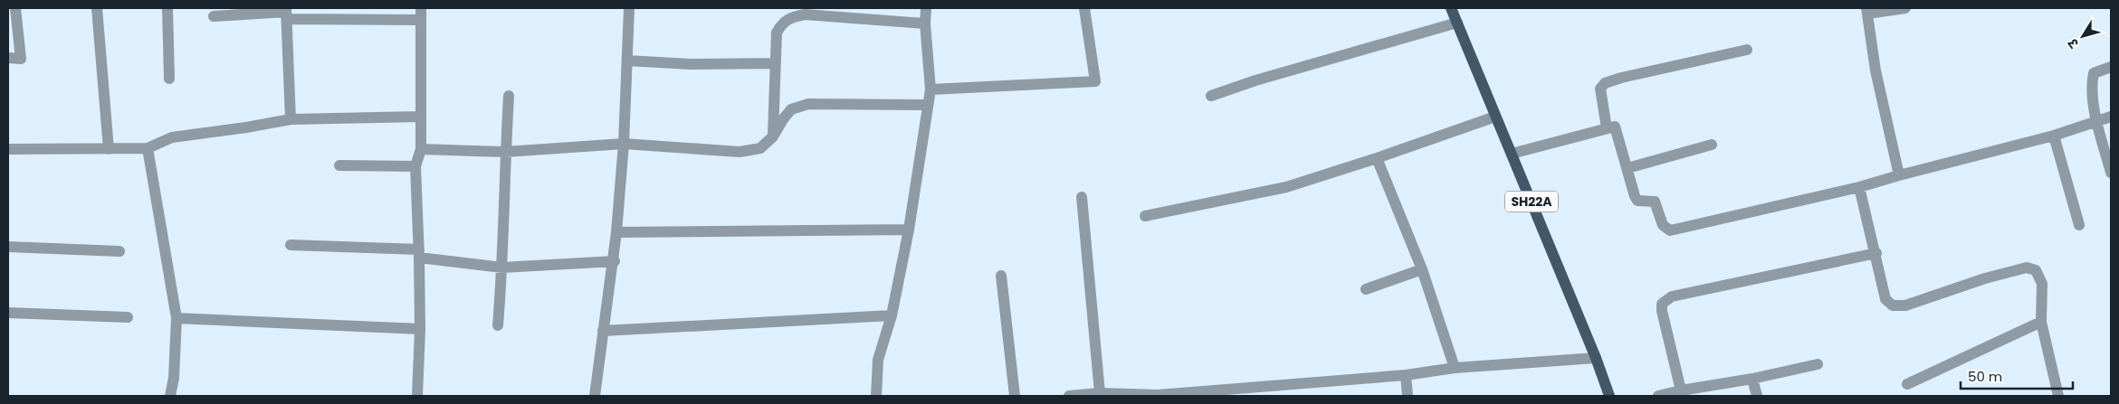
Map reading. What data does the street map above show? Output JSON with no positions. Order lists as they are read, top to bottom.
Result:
{
  "streets": {
    "main road": ["SH22A"]
  },
  "scale_bar": "50 m",
  "north": "bottom left"
}
